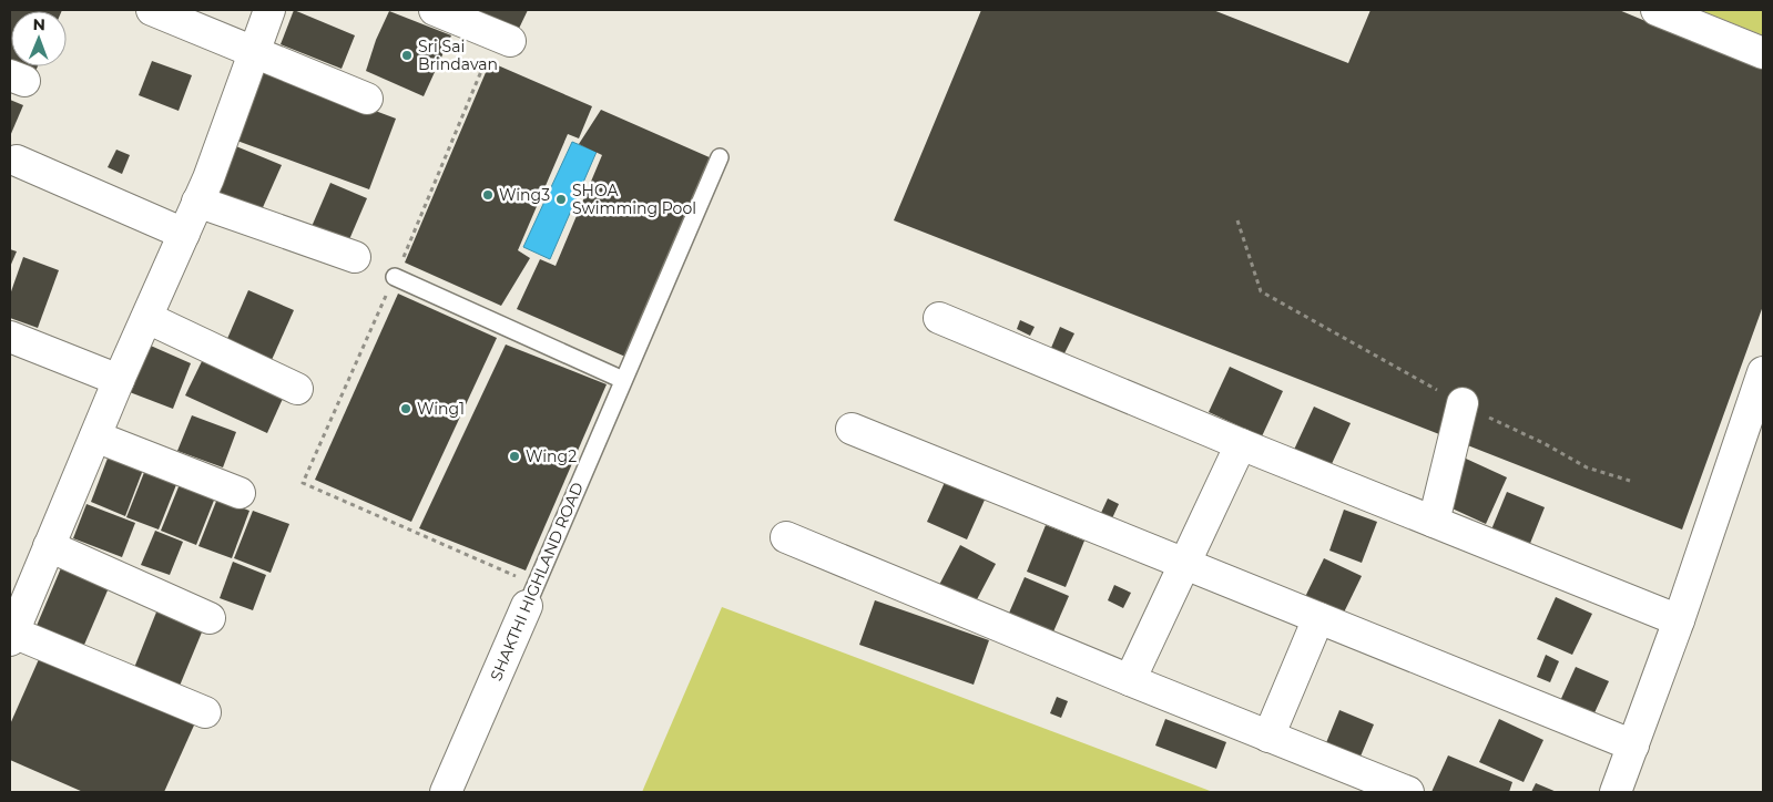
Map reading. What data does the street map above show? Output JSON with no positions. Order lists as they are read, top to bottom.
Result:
{
  "streets": {
    "street": ["SHAKTHI HIGHLAND ROAD"]
  },
  "places": [
    "Sri Sai Brindavan",
    "Wing3",
    "SHOA Swimming Pool",
    "Wing1",
    "Wing2"
  ],
  "north": "top"
}
